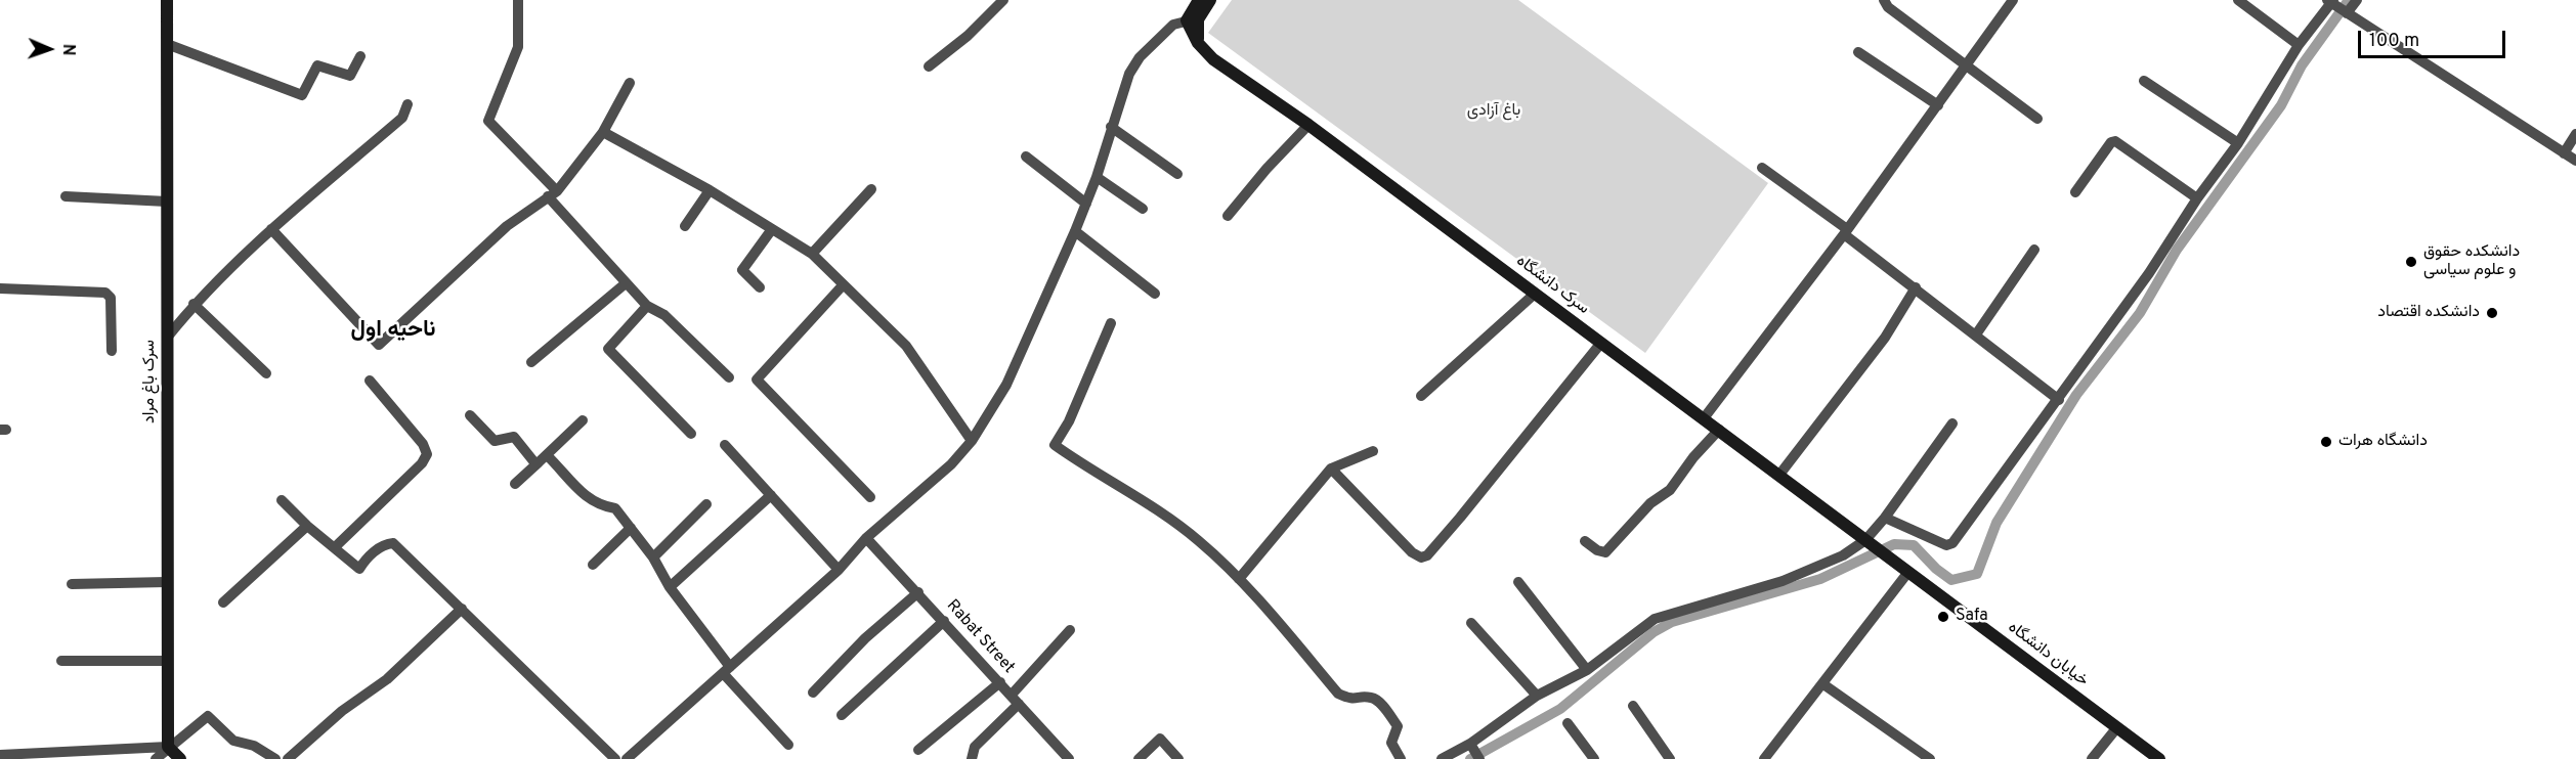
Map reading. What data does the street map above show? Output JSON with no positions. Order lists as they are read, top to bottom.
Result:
{
  "streets": {
    "street": [
      "سرک دانشگاه",
      "سرک باغ مراد",
      "Rabat Street",
      "خیابان دانشگاه"
    ]
  },
  "crossings": [
    ["سرک دانشگاه", "خیابان دانشگاه"]
  ],
  "districts": ["ناحیه اول"],
  "parks": ["باغ آزادی"],
  "places": [
    "دانشکده حقوق و علوم سیاسی",
    "دانشکده اقتصاد",
    "دانشگاه هرات",
    "Safa"
  ],
  "scale_bar": "100 m",
  "north": "right"
}
